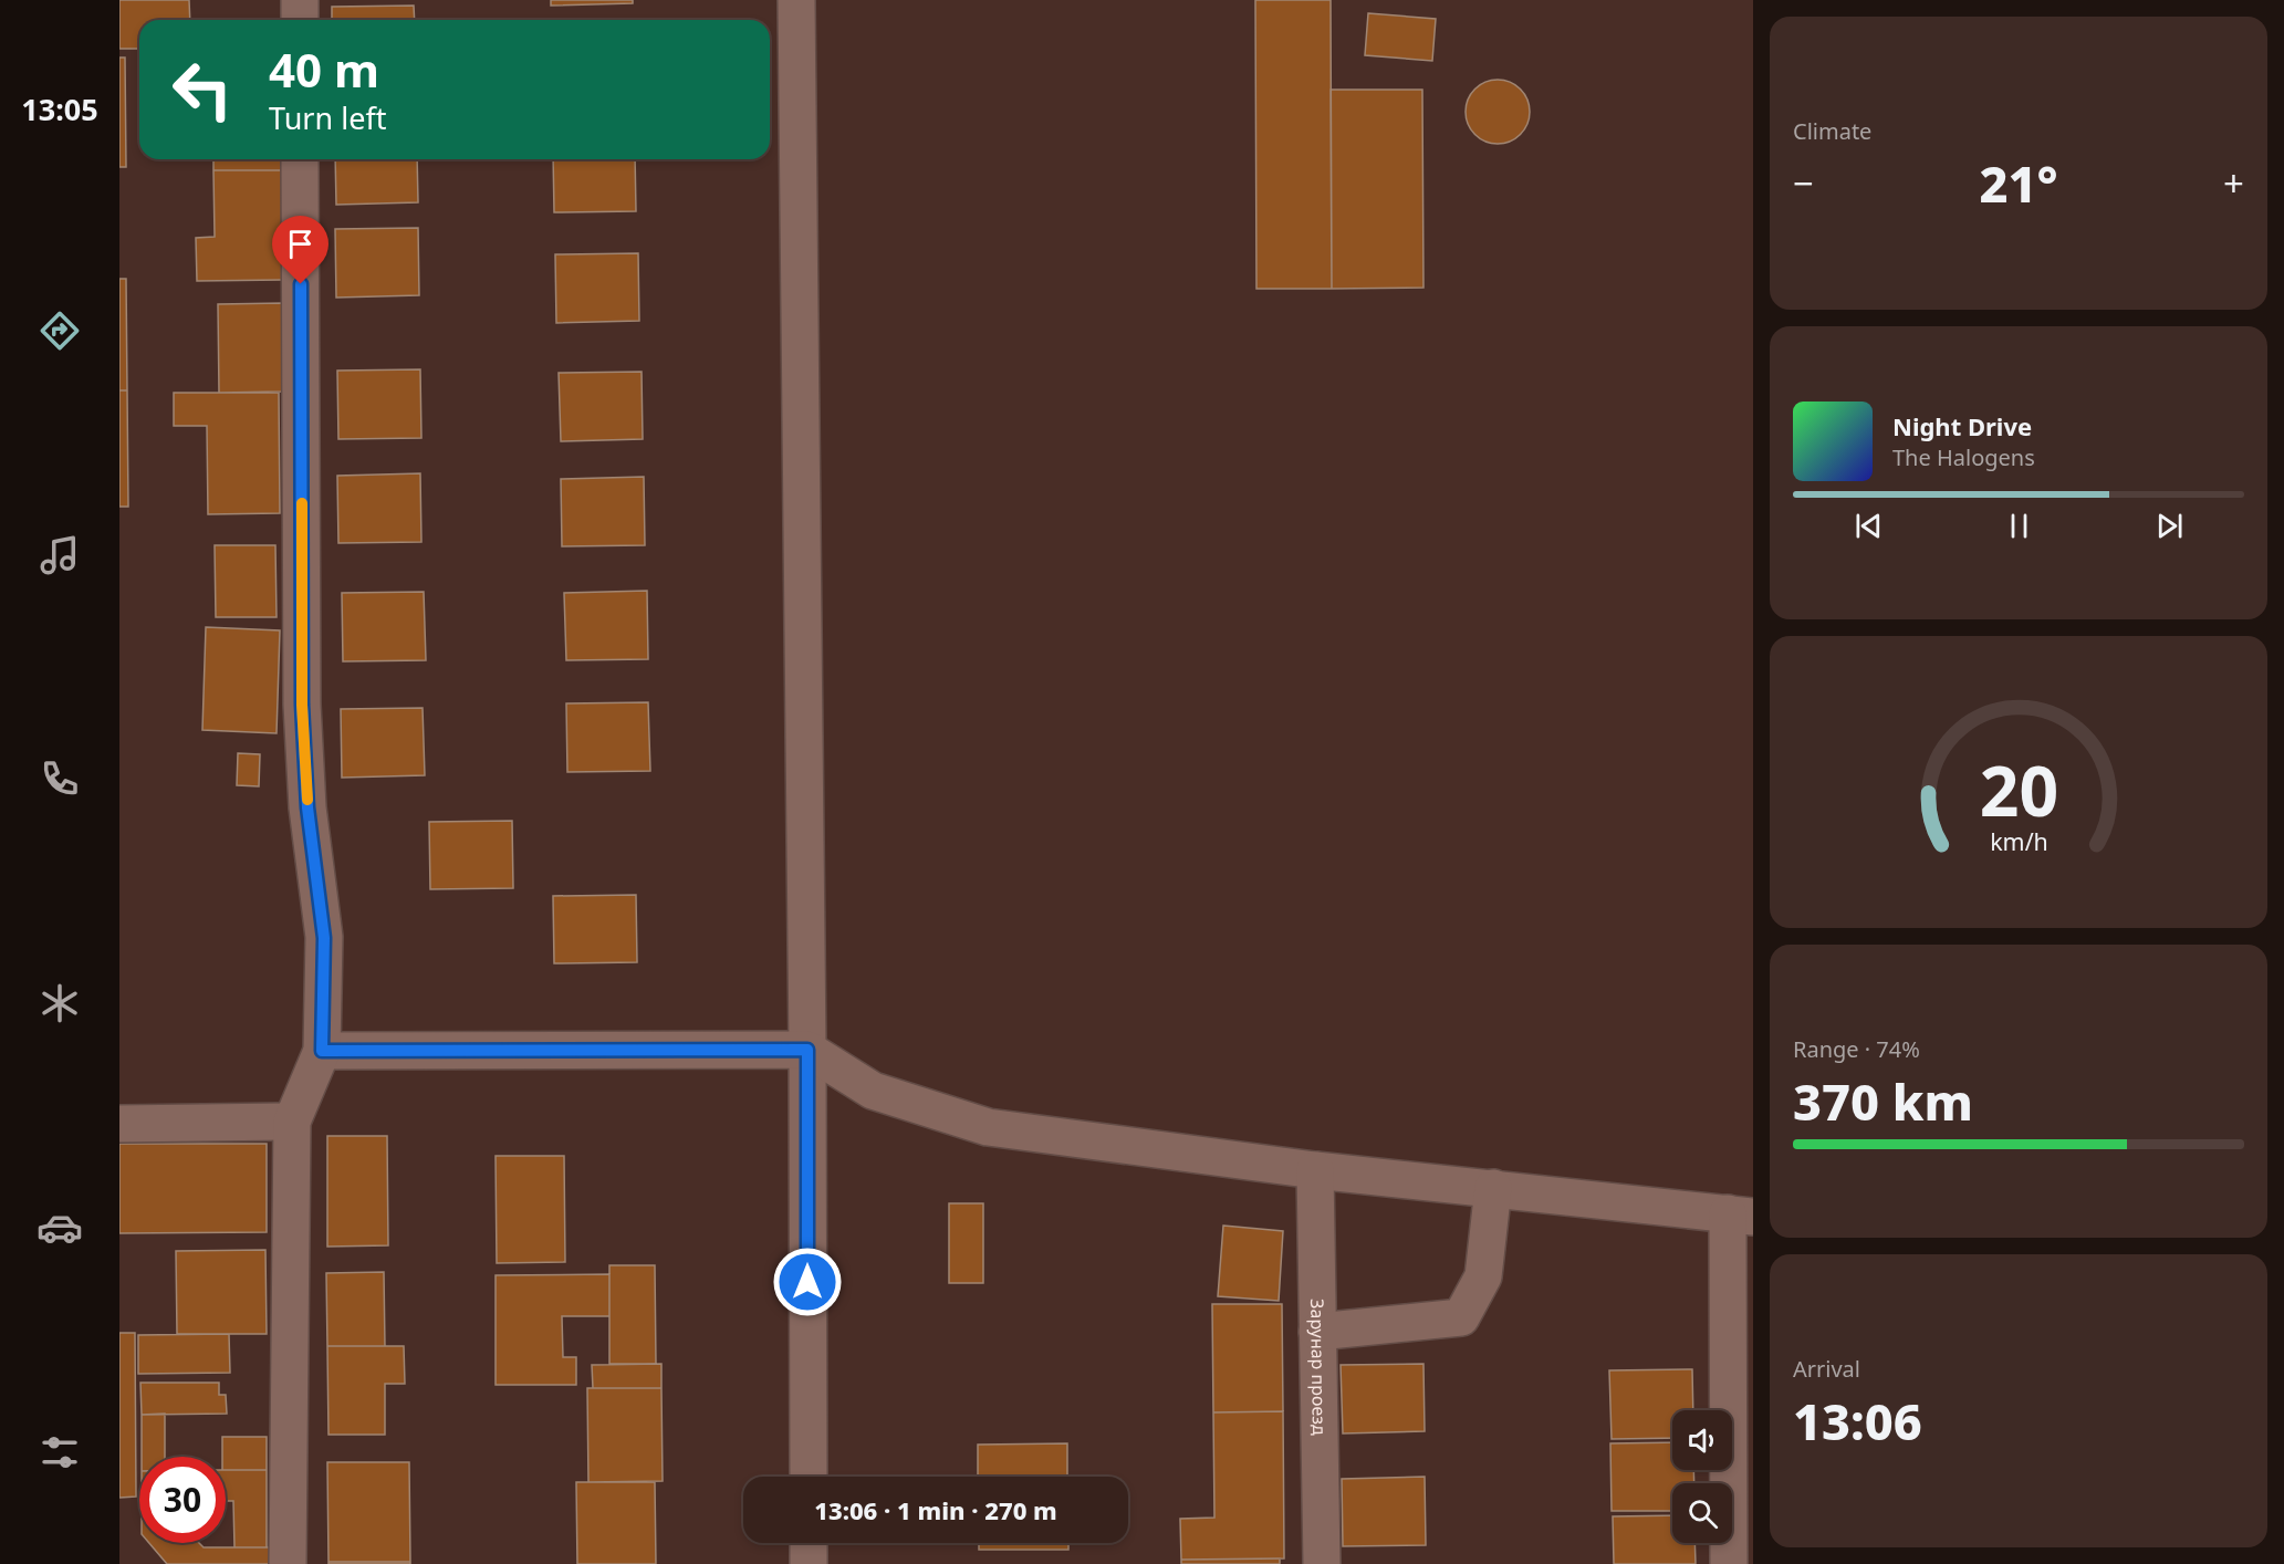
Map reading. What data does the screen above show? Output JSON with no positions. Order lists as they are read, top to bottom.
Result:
{
  "streets": {
    "street": ["Зарунар проезд"]
  },
  "page": {
    "tabs": "13:05",
    "tile": [
      "Climate",
      ["Range · 74%", "370 km"],
      ["Arrival", "13:06"]
    ],
    "turn": ["40 m", "Turn left"],
    "heat": ["−", "21°", "+"],
    "song": ["Night Drive", "The Halogens"],
    "limit": "30",
    "trip": "13:06 · 1 min · 270 m",
    "gauge": ["20", "km/h"]
  }
}
